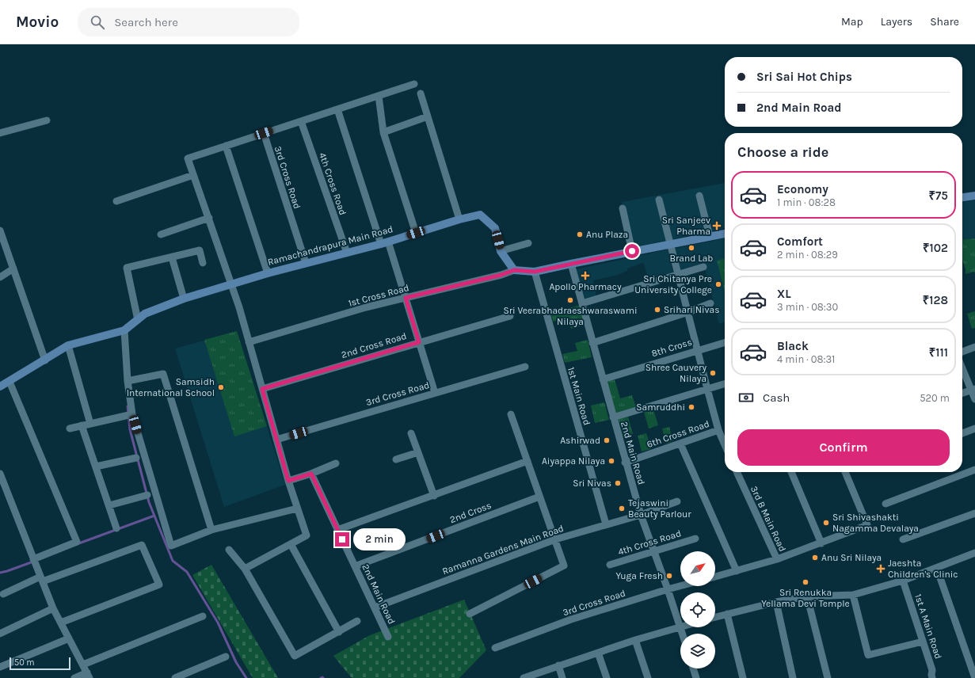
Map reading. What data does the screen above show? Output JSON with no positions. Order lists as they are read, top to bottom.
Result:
{
  "streets": {
    "street": [
      "3rd Cross Road",
      "4th Cross Road",
      "Ramachandrapura Main Road",
      "1st Cross Road",
      "2nd Cross Road",
      "8th Cross",
      "1st Main Road",
      "6th Cross Road",
      "2nd Main Road",
      "2nd Cross",
      "3rd B Main Road",
      "Ramanna Gardens Main Road",
      "1st A Main Road"
    ]
  },
  "crossings": [
    ["3rd Cross Road", "Ramachandrapura Main Road"],
    ["3rd Cross Road", "2nd Main Road"],
    ["4th Cross Road", "Ramachandrapura Main Road"],
    ["4th Cross Road", "2nd Main Road"],
    ["Ramachandrapura Main Road", "1st Cross Road"],
    ["8th Cross", "2nd Main Road"],
    ["1st Main Road", "Ramanna Gardens Main Road"],
    ["6th Cross Road", "2nd Main Road"],
    ["2nd Main Road", "2nd Cross"],
    ["2nd Main Road", "Ramanna Gardens Main Road"]
  ],
  "places": {
    "health": ["Sri Sanjeev Pharma", "Apollo Pharmacy", "Jaeshta Children's Clinic"],
    "other": [
      "Anu Plaza",
      "Brand Lab",
      "Sri Chitanya Pre University College",
      "Sri Veerabhadraeshwaraswami Nilaya",
      "Srihari Nivas",
      "Shree Cauvery Nilaya",
      "Samsidh International School",
      "Samruddhi",
      "Ashirwad",
      "Aiyappa Nilaya",
      "Sri Nivas",
      "Tejaswini Beauty Parlour",
      "Sri Shivashakti Nagamma Devalaya",
      "Anu Sri Nilaya",
      "Yuga Fresh",
      "Sri Renukka Yellama Devi Temple"
    ]
  },
  "scale_bar": "50 m",
  "north": "top right",
  "page": {
    "header": "Movio",
    "search": "Search here",
    "nav": ["Map", "Layers", "Share"],
    "banner": ["Sri Sai Hot Chips", "2nd Main Road"],
    "heading": "Choose a ride",
    "list": [
      {
        "name": "Economy",
        "note": "1 min · 08:28",
        "value": "₹75"
      },
      {
        "name": "Comfort",
        "note": "2 min · 08:29",
        "value": "₹102"
      },
      {
        "name": "XL",
        "note": "3 min · 08:30",
        "value": "₹128"
      },
      {
        "name": "Black",
        "note": "4 min · 08:31",
        "value": "₹111"
      }
    ],
    "pay": ["Cash", "520 m"],
    "buttons": "Confirm",
    "bubble": "2 min",
    "scale": "50 m"
  }
}
